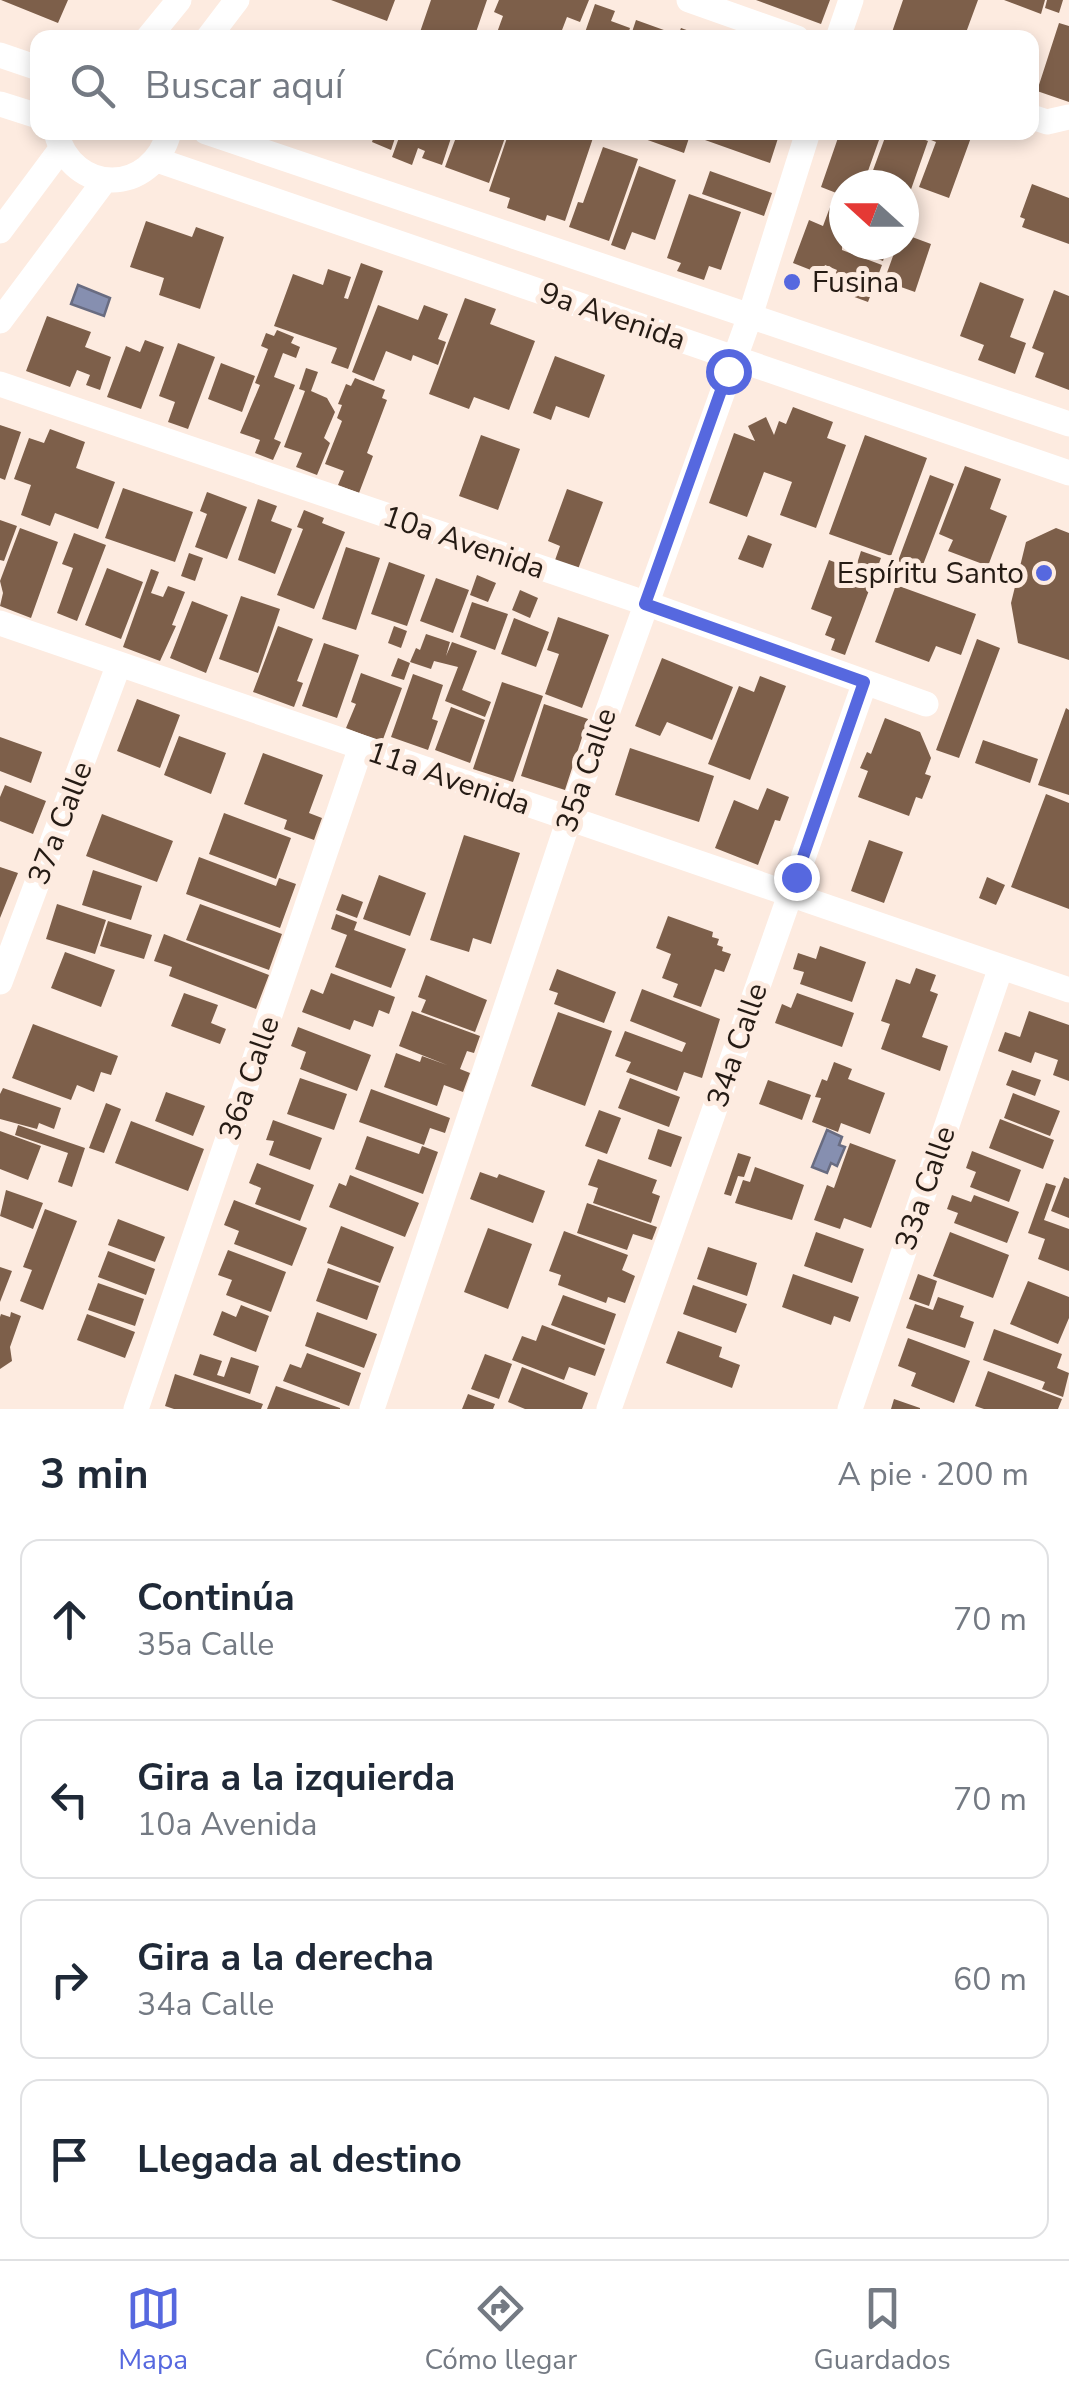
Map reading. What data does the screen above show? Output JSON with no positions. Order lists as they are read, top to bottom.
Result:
{
  "streets": {
    "street": [
      "9a Avenida",
      "10a Avenida",
      "35a Calle",
      "11a Avenida",
      "37a Calle",
      "34a Calle",
      "36a Calle",
      "33a Calle"
    ]
  },
  "crossings": [
    ["9a Avenida", "35a Calle"],
    ["10a Avenida", "35a Calle"],
    ["10a Avenida", "34a Calle"],
    ["35a Calle", "11a Avenida"],
    ["11a Avenida", "37a Calle"],
    ["11a Avenida", "34a Calle"],
    ["11a Avenida", "36a Calle"],
    ["11a Avenida", "33a Calle"]
  ],
  "places": ["Fusina", "Espíritu Santo"],
  "north": "left",
  "page": {
    "search": "Buscar aquí",
    "heading": ["3 min", "A pie · 200 m"],
    "list": [
      ["Continúa", "35a Calle", "70 m"],
      ["Gira a la izquierda", "10a Avenida", "70 m"],
      ["Gira a la derecha", "34a Calle", "60 m"],
      "Llegada al destino"
    ],
    "nav": ["Mapa", "Cómo llegar", "Guardados"]
  }
}
